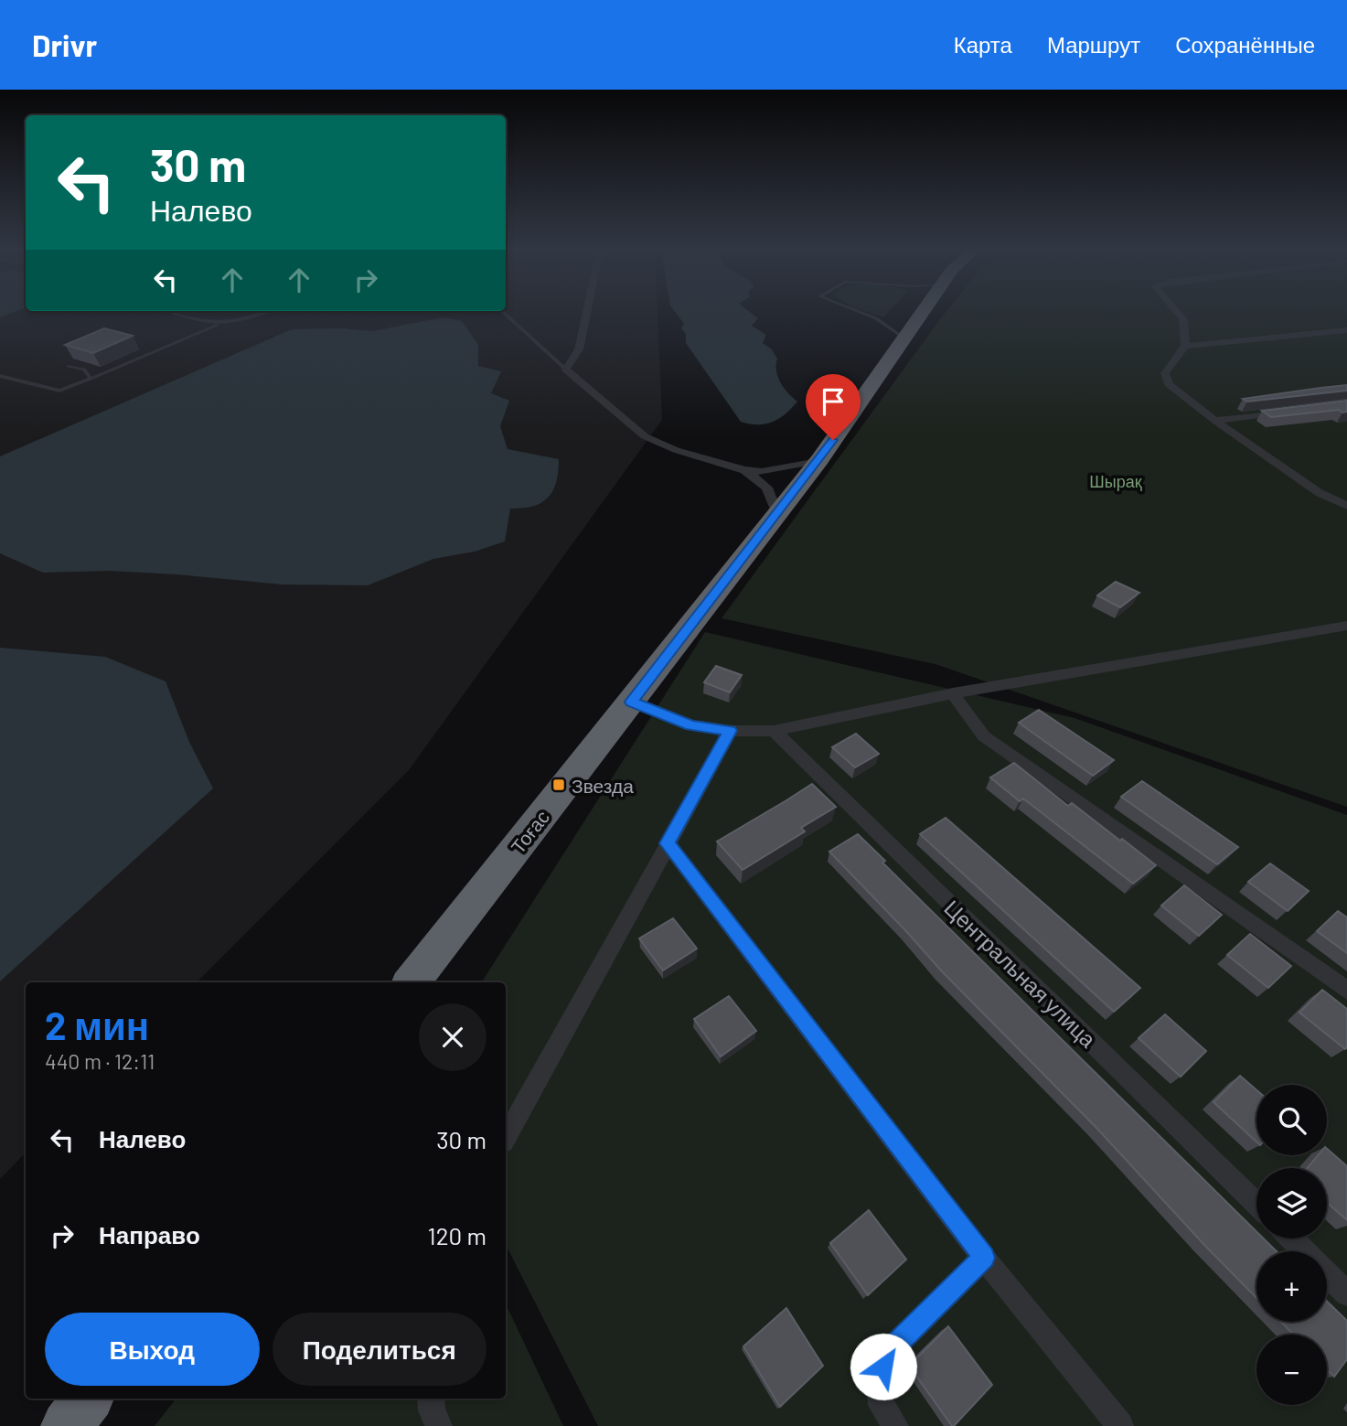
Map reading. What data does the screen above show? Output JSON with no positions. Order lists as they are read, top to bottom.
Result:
{
  "streets": {
    "highway": ["Тоғас"],
    "street": ["Центральная улица"]
  },
  "parks": ["Шырақ"],
  "places": {
    "transit": ["Звезда"]
  },
  "page": {
    "header": "Drivr",
    "nav": ["Карта", "Маршрут", "Сохранённые"],
    "turn": ["30 m", "Налево"],
    "heading": ["2 мин", "440 m · 12:11"],
    "map_buttons": ["+", "−"],
    "list": [
      {
        "name": "Налево",
        "value": "30 m"
      },
      {
        "name": "Направо",
        "value": "120 m"
      }
    ],
    "buttons": ["Выход", "Поделиться"]
  }
}
